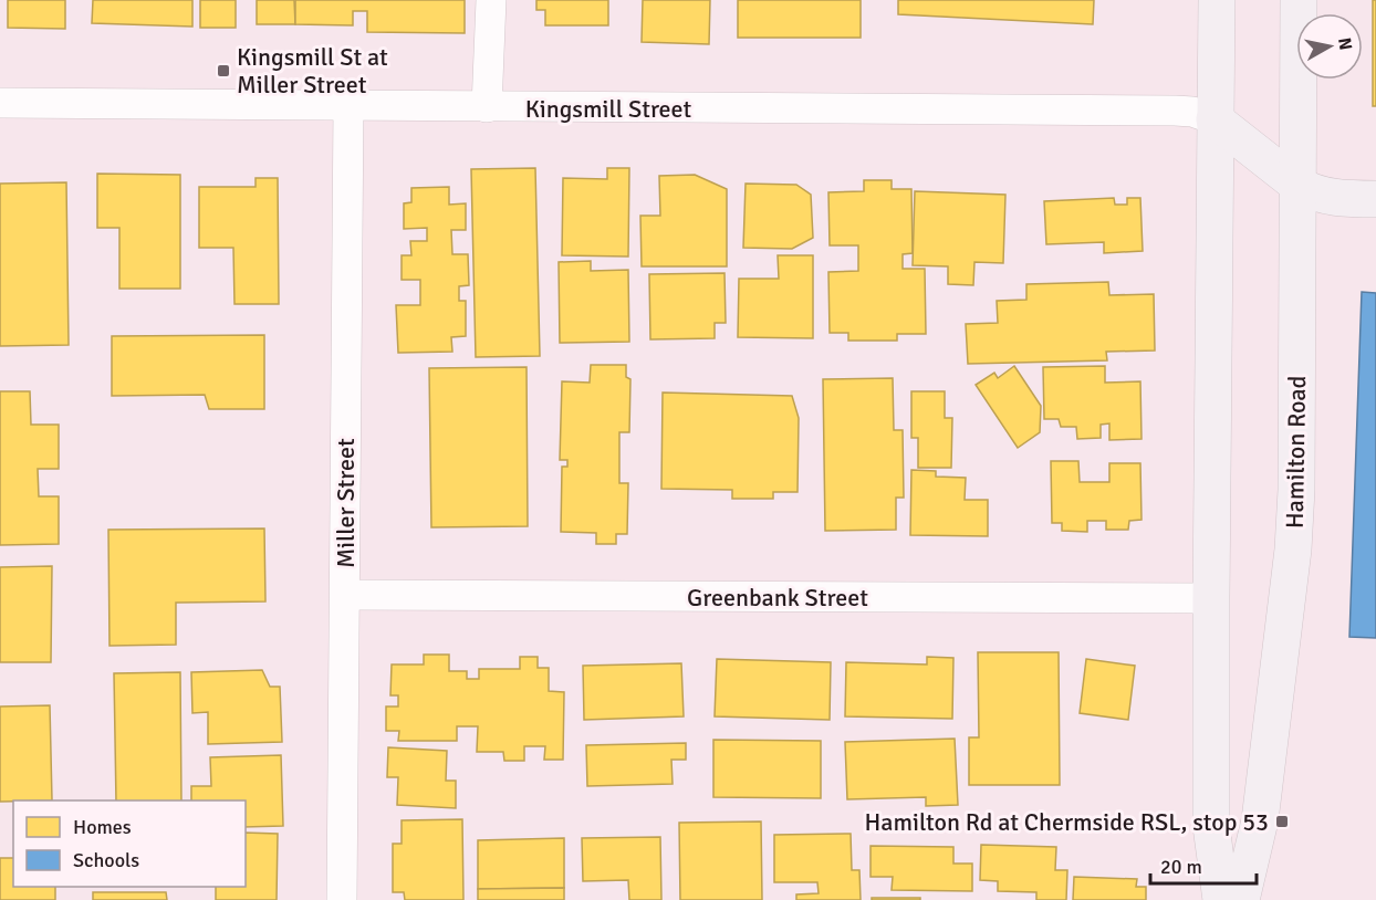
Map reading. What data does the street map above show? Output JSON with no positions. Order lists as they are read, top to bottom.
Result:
{
  "streets": {
    "main road": ["Hamilton Road"],
    "street": ["Kingsmill Street", "Miller Street", "Greenbank Street"]
  },
  "crossings": [
    ["Kingsmill Street", "Miller Street"],
    ["Miller Street", "Greenbank Street"]
  ],
  "places": {
    "transit": ["Kingsmill St at Miller Street", "Hamilton Rd at Chermside RSL, stop 53"]
  },
  "legend": ["Homes", "Schools"],
  "scale_bar": "20 m",
  "north": "right"
}
